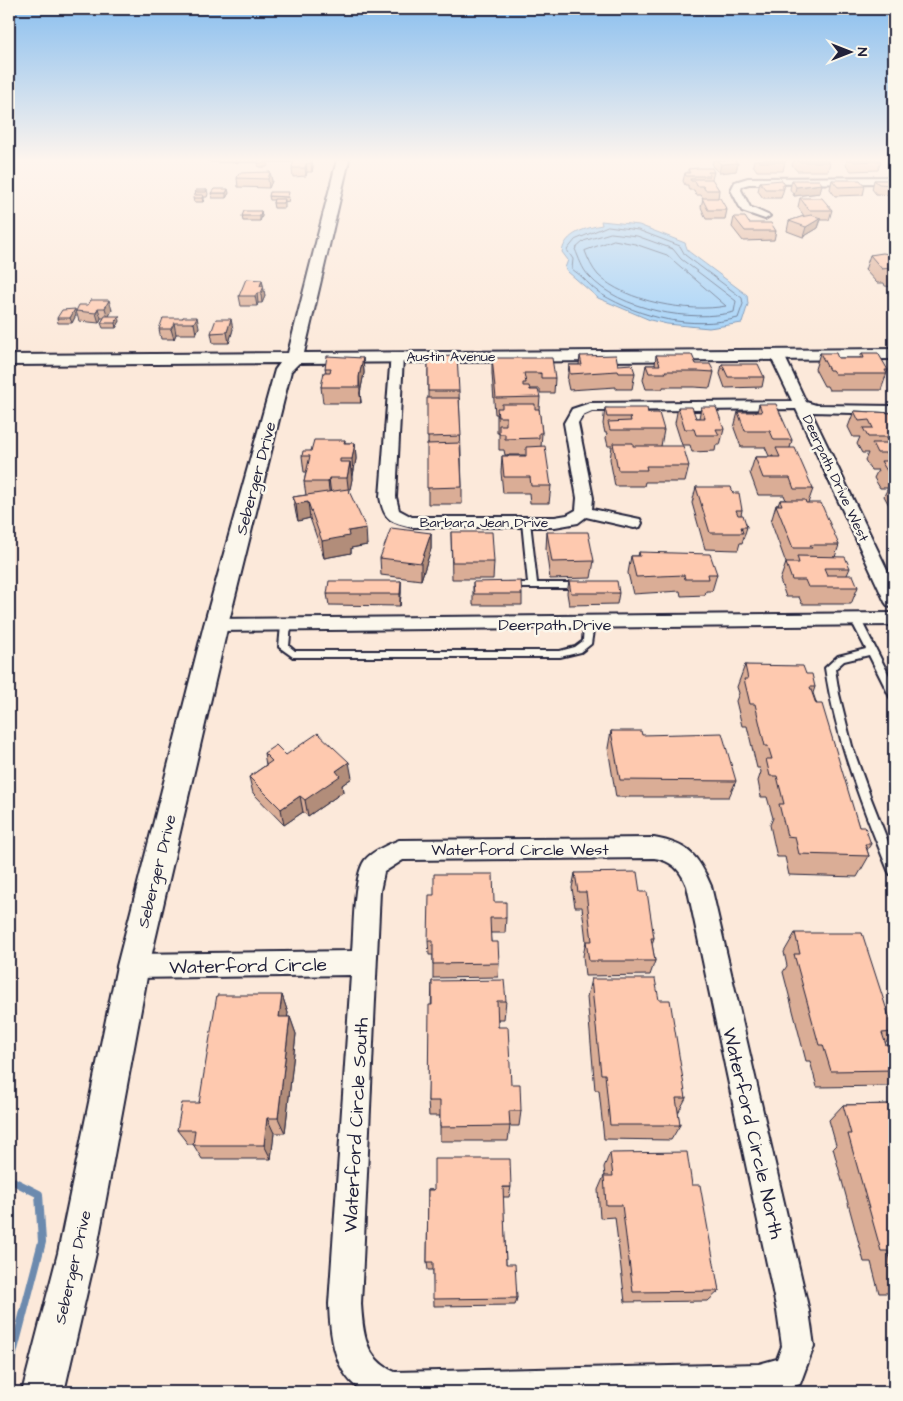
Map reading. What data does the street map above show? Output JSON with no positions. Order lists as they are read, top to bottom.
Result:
{
  "streets": {
    "street": [
      "Austin Avenue",
      "Seberger Drive",
      "Deerpath Drive West",
      "Barbara Jean Drive",
      "Deerpath Drive",
      "Waterford Circle West",
      "Waterford Circle",
      "Waterford Circle South",
      "Waterford Circle North"
    ]
  },
  "crossings": [
    ["Austin Avenue", "Seberger Drive"],
    ["Austin Avenue", "Deerpath Drive West"],
    ["Austin Avenue", "Barbara Jean Drive"],
    ["Seberger Drive", "Deerpath Drive"],
    ["Seberger Drive", "Waterford Circle"],
    ["Waterford Circle West", "Waterford Circle South"],
    ["Waterford Circle West", "Waterford Circle North"],
    ["Waterford Circle", "Waterford Circle South"],
    ["Waterford Circle South", "Waterford Circle North"]
  ],
  "north": "right"
}
